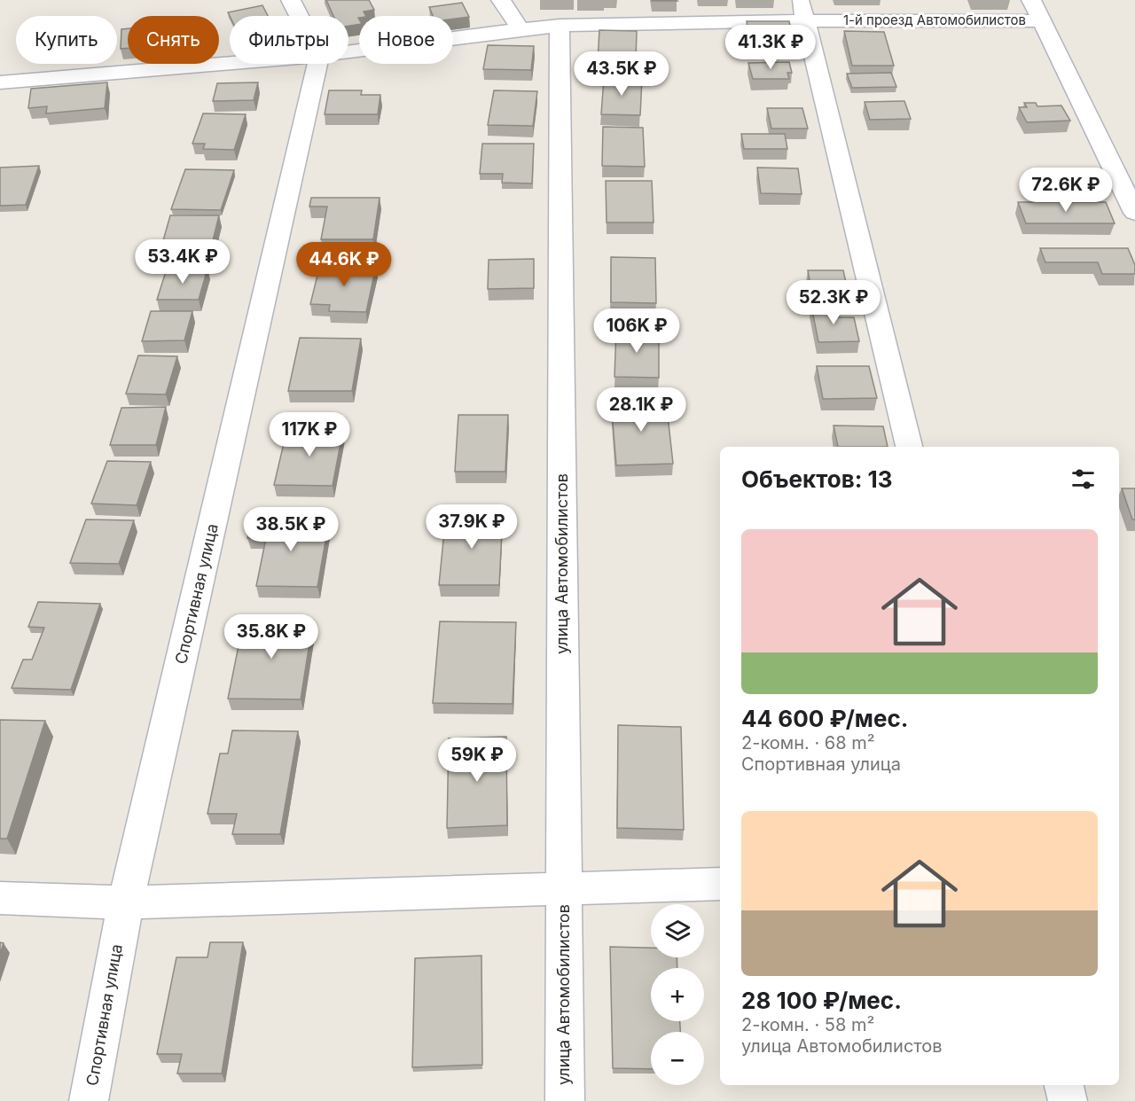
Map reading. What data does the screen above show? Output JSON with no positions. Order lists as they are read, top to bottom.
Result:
{
  "streets": {
    "street": ["1-й проезд Автомобилистов", "улица Автомобилистов", "Спортивная улица"]
  },
  "crossings": [
    ["1-й проезд Автомобилистов", "улица Автомобилистов"]
  ],
  "page": {
    "chip": [
      "Купить",
      "Снять",
      "Фильтры",
      "Новое"
    ],
    "price": [
      "41.3K ₽",
      "43.5K ₽",
      "72.6K ₽",
      "53.4K ₽",
      "44.6K ₽",
      "52.3K ₽",
      "106K ₽",
      "28.1K ₽",
      "117K ₽",
      "37.9K ₽",
      "38.5K ₽",
      "35.8K ₽",
      "59K ₽"
    ],
    "heading": "Объектов: 13",
    "list": [
      {
        "name": "44 600 ₽/мес.",
        "note": "2-комн. · 68 m² · Спортивная улица"
      },
      {
        "name": "28 100 ₽/мес.",
        "note": "2-комн. · 58 m² · улица Автомобилистов"
      }
    ],
    "map_buttons": ["+", "−"]
  }
}
